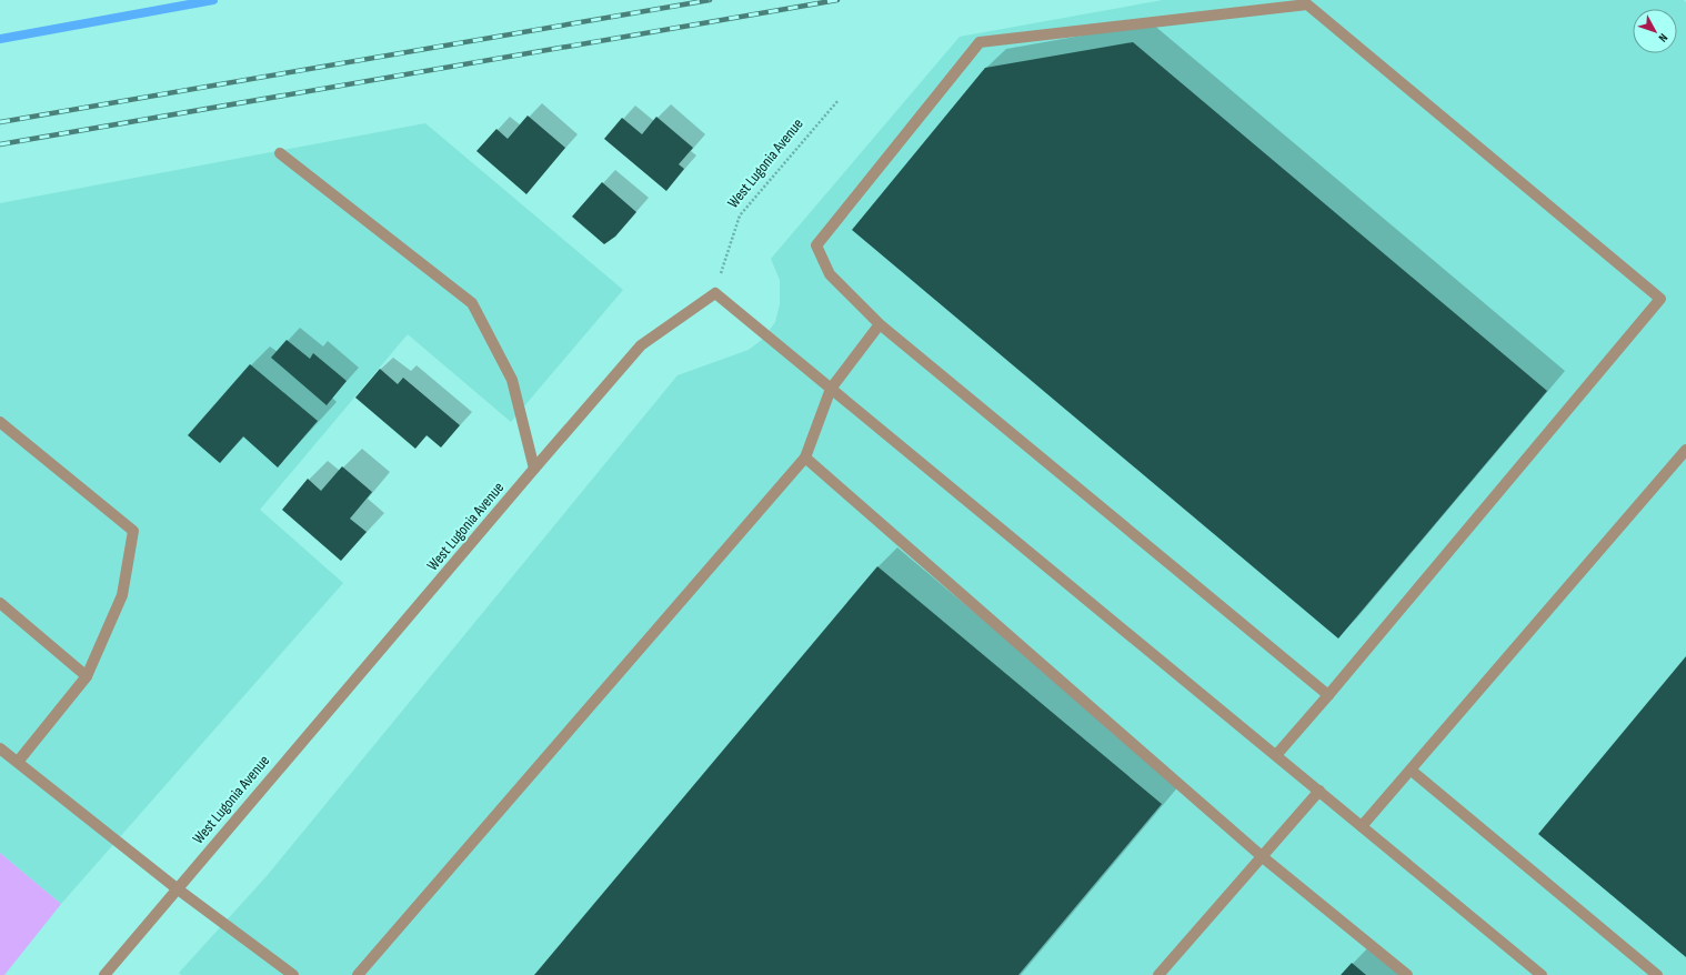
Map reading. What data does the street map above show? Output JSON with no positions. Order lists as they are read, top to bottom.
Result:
{
  "streets": {
    "street": ["West Lugonia Avenue"]
  },
  "north": "bottom right"
}
